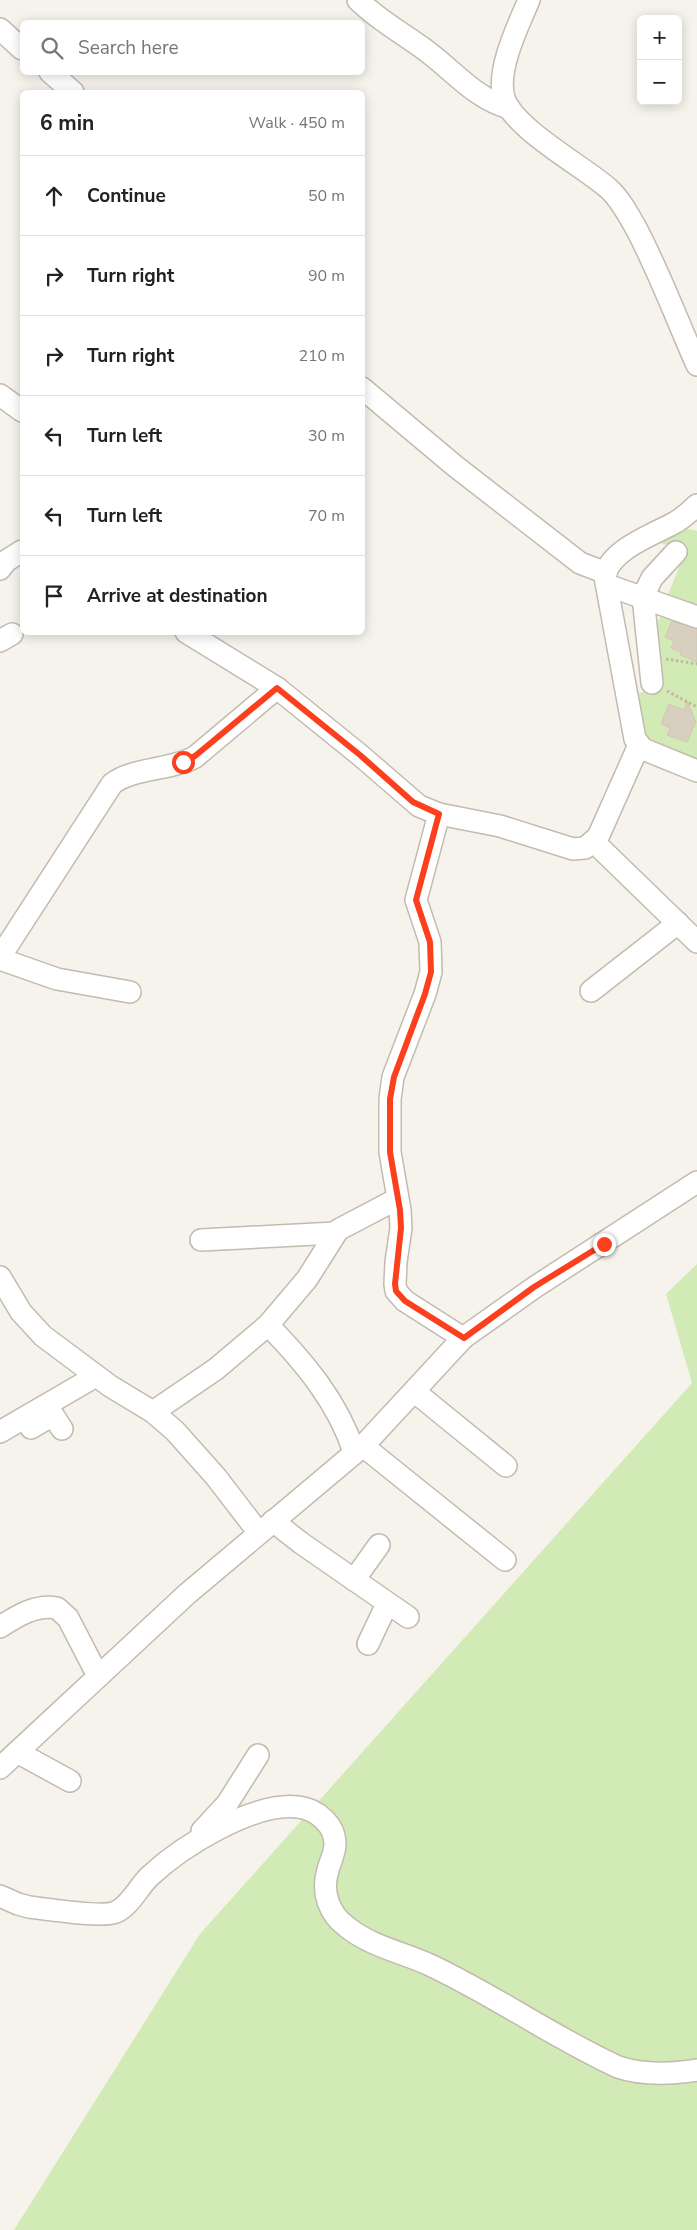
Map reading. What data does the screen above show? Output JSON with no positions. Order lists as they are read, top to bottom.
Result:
{
  "page": {
    "map_buttons": ["+", "−"],
    "search": "Search here",
    "heading": ["6 min", "Walk · 450 m"],
    "list": [
      ["Continue", "50 m"],
      ["Turn right", "90 m"],
      ["Turn right", "210 m"],
      ["Turn left", "30 m"],
      ["Turn left", "70 m"],
      "Arrive at destination"
    ]
  }
}
